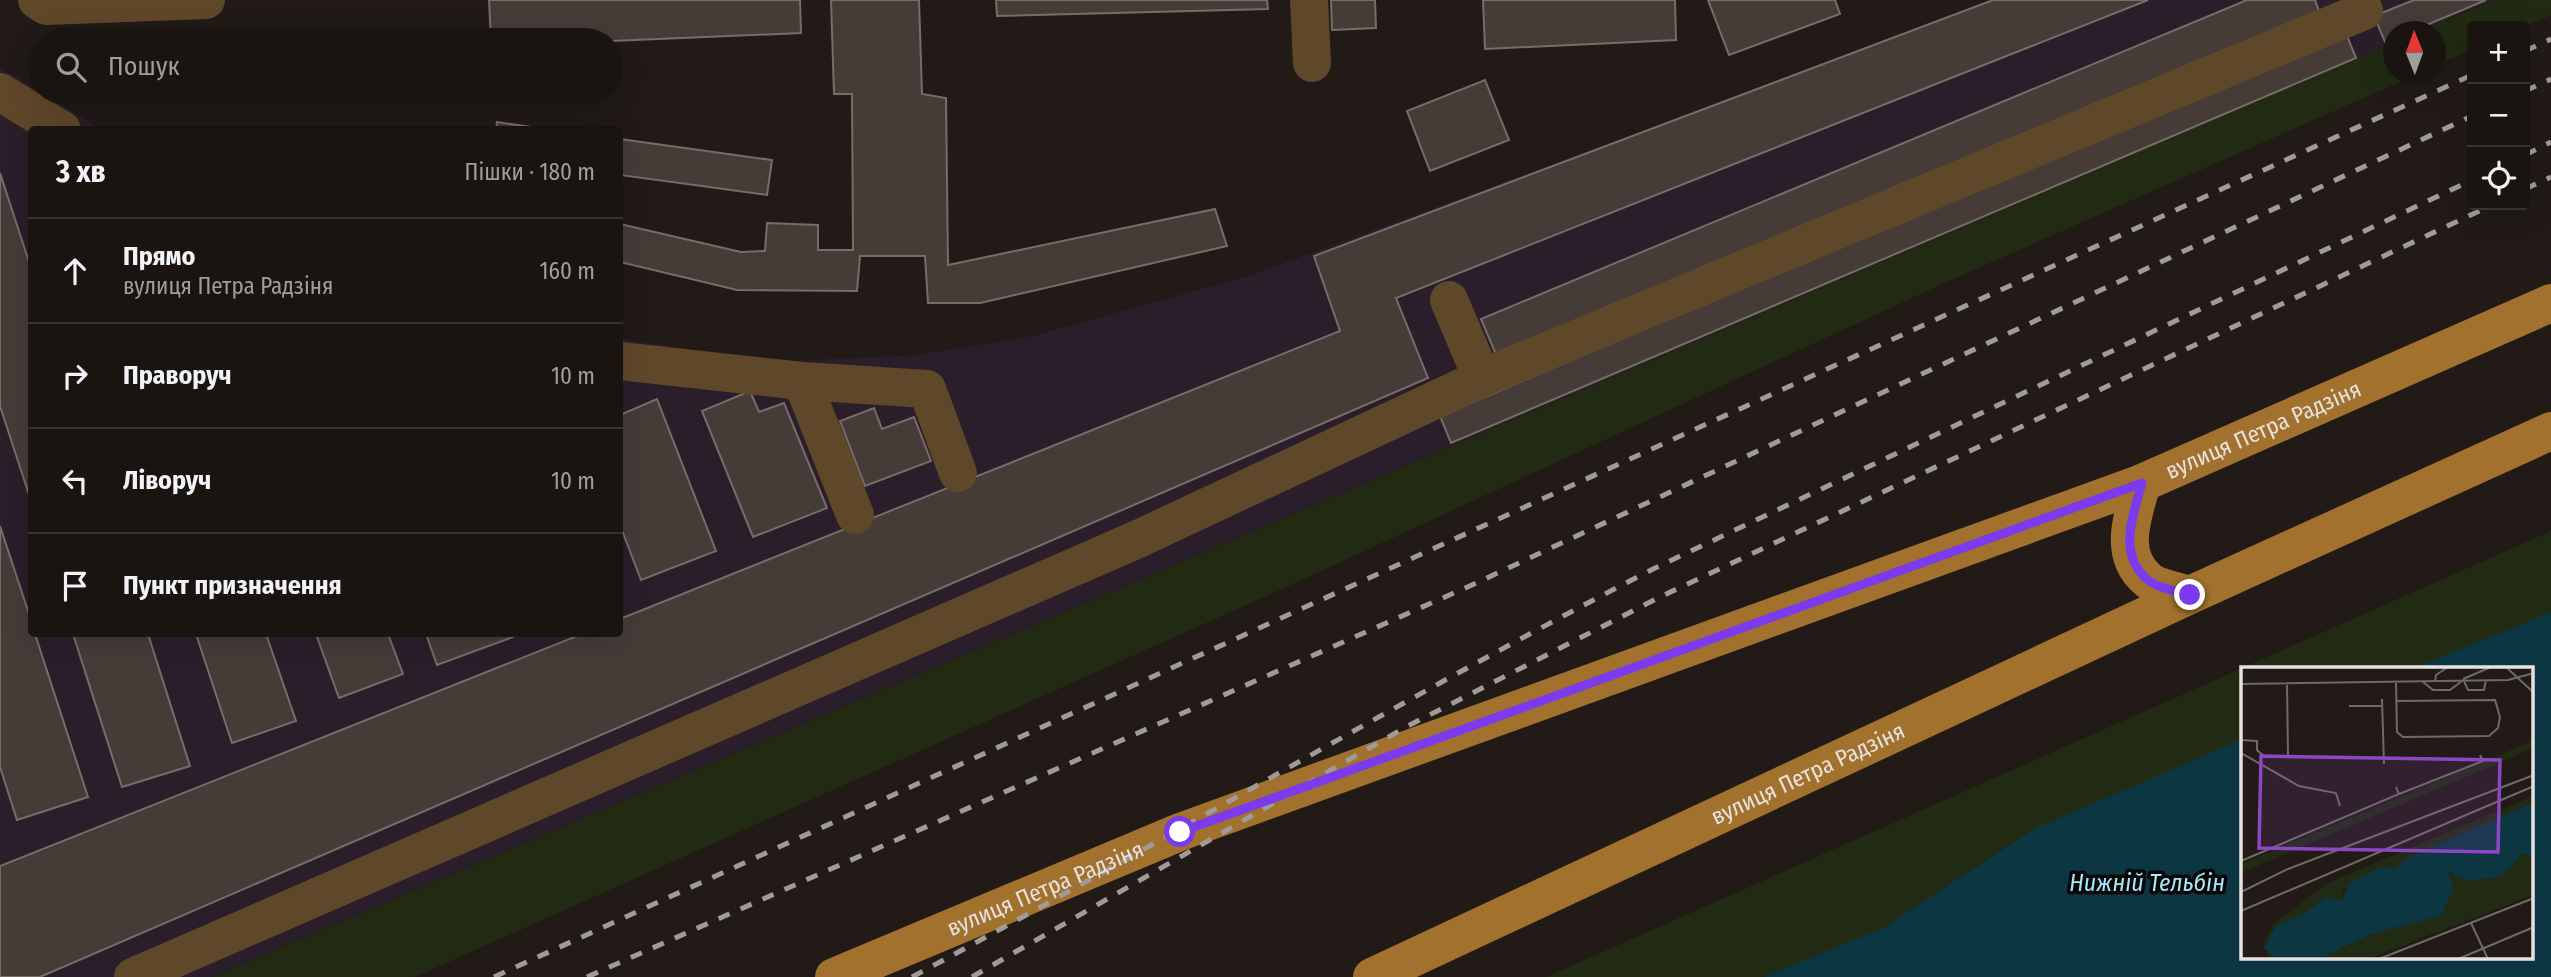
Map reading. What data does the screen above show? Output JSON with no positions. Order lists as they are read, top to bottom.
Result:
{
  "streets": {
    "main road": ["вулиця Петра Радзіня"]
  },
  "water": ["Нижній Тельбін"],
  "north": "top",
  "page": {
    "map_buttons": ["+", "−"],
    "search": "Пошук",
    "heading": ["3 хв", "Пішки · 180 m"],
    "list": [
      ["Прямо", "вулиця Петра Радзіня", "160 m"],
      ["Праворуч", "10 m"],
      ["Ліворуч", "10 m"],
      "Пункт призначення"
    ]
  }
}
